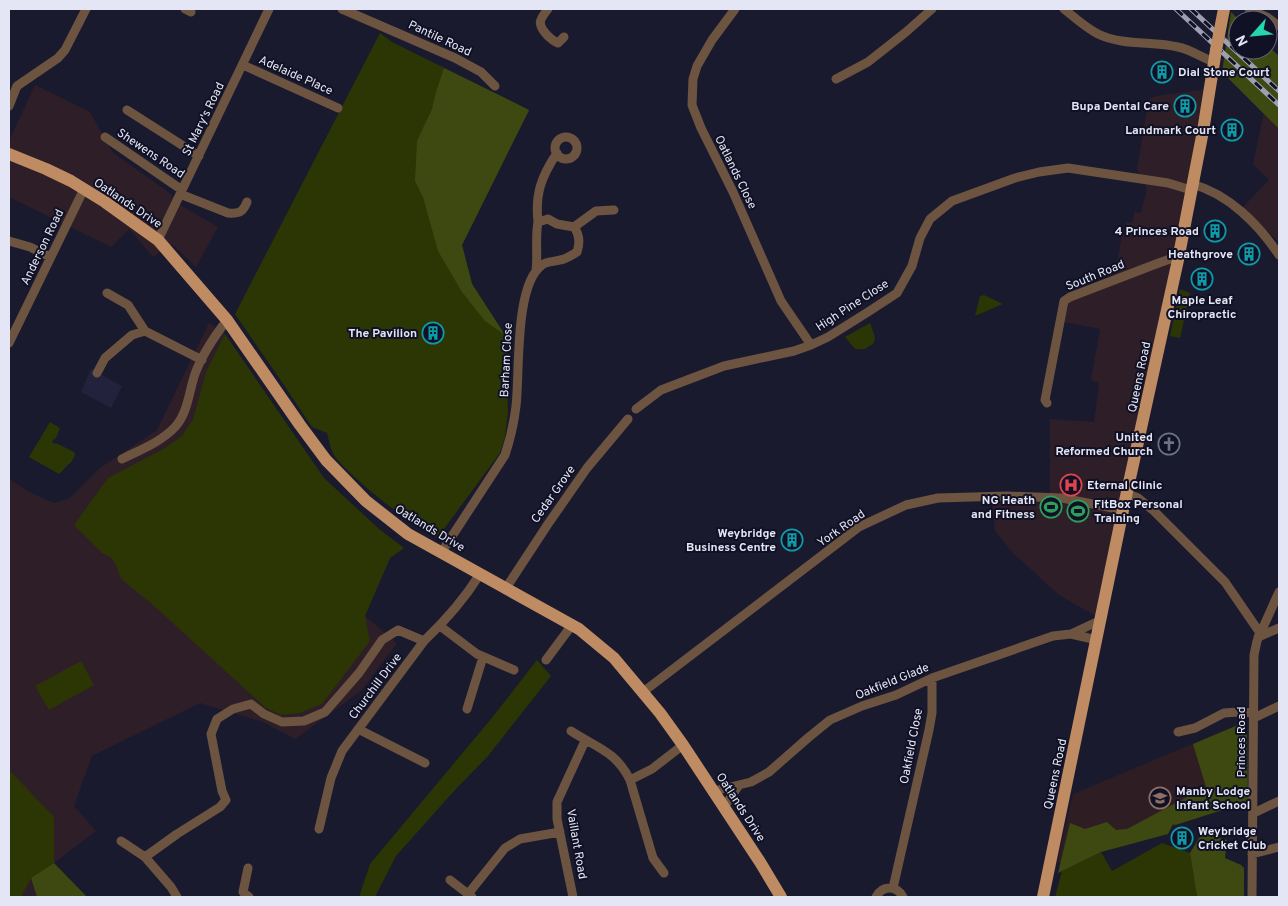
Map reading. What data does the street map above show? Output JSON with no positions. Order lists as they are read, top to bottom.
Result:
{
  "streets": {
    "main road": ["Oatlands Drive", "Queens Road"],
    "street": [
      "Pantile Road",
      "Adelaide Place",
      "St Mary's Road",
      "Shewens Road",
      "Oatlands Close",
      "Anderson Road",
      "South Road",
      "High Pine Close",
      "Barham Close",
      "Cedar Grove",
      "York Road",
      "Oakfield Glade",
      "Churchill Drive",
      "Princes Road",
      "Oakfield Close",
      "Vaillant Road"
    ]
  },
  "crossings": [
    ["Adelaide Place", "St Mary's Road"],
    ["St Mary's Road", "Shewens Road"],
    ["St Mary's Road", "Oatlands Drive"],
    ["Oatlands Close", "High Pine Close"],
    ["Oatlands Drive", "Anderson Road"],
    ["Oatlands Drive", "Barham Close"],
    ["Oatlands Drive", "Cedar Grove"],
    ["Oatlands Drive", "York Road"],
    ["Oatlands Drive", "Oakfield Glade"],
    ["Oatlands Drive", "Churchill Drive"],
    ["South Road", "Queens Road"],
    ["High Pine Close", "Queens Road"],
    ["Queens Road", "York Road"],
    ["Queens Road", "Oakfield Glade"],
    ["Oakfield Glade", "Oakfield Close"]
  ],
  "places": {
    "building": [
      "Dial Stone Court",
      "Bupa Dental Care",
      "Landmark Court",
      "4 Princes Road",
      "Heathgrove",
      "Maple Leaf Chiropractic",
      "The Pavilion",
      "Weybridge Business Centre",
      "Weybridge Cricket Club"
    ],
    "church": ["United Reformed Church"],
    "hospital": ["Eternal Clinic"],
    "sports": ["NG Heath and Fitness", "FitBox Personal Training"],
    "school or university": ["Manby Lodge Infant School"]
  },
  "north": "bottom left"
}
